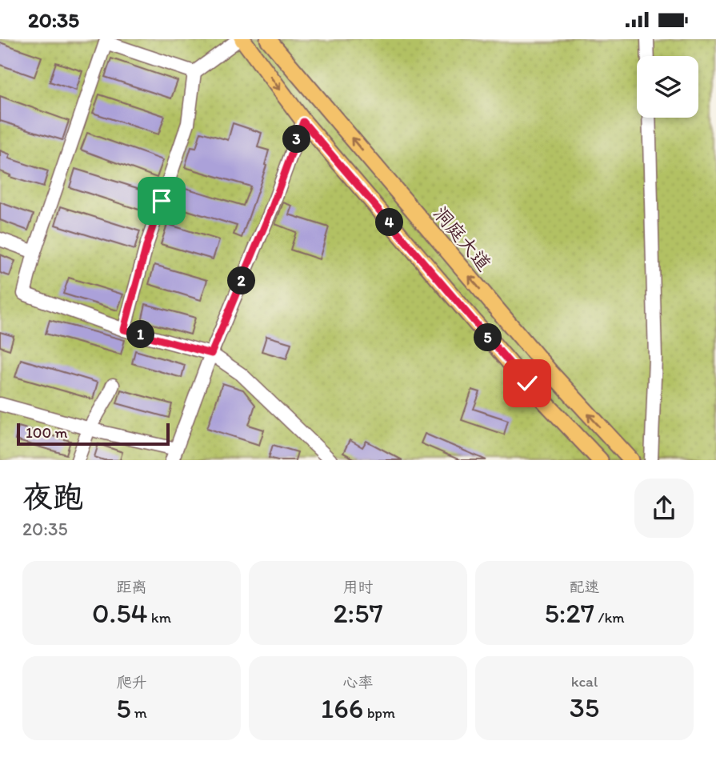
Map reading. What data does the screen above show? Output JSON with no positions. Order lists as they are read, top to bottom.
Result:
{
  "streets": {
    "main road": ["洞庭大道"]
  },
  "scale_bar": "100 m",
  "page": {
    "status": "20:35",
    "pins": [
      "3",
      "4",
      "2",
      "1",
      "5"
    ],
    "scale": "100 m",
    "heading": ["夜跑", "20:35"],
    "stats": [
      ["距离", "0.54 km"],
      ["用时", "2:57"],
      ["配速", "5:27 /km"],
      ["爬升", "5 m"],
      ["心率", "166 bpm"],
      ["kcal", "35"]
    ]
  }
}
